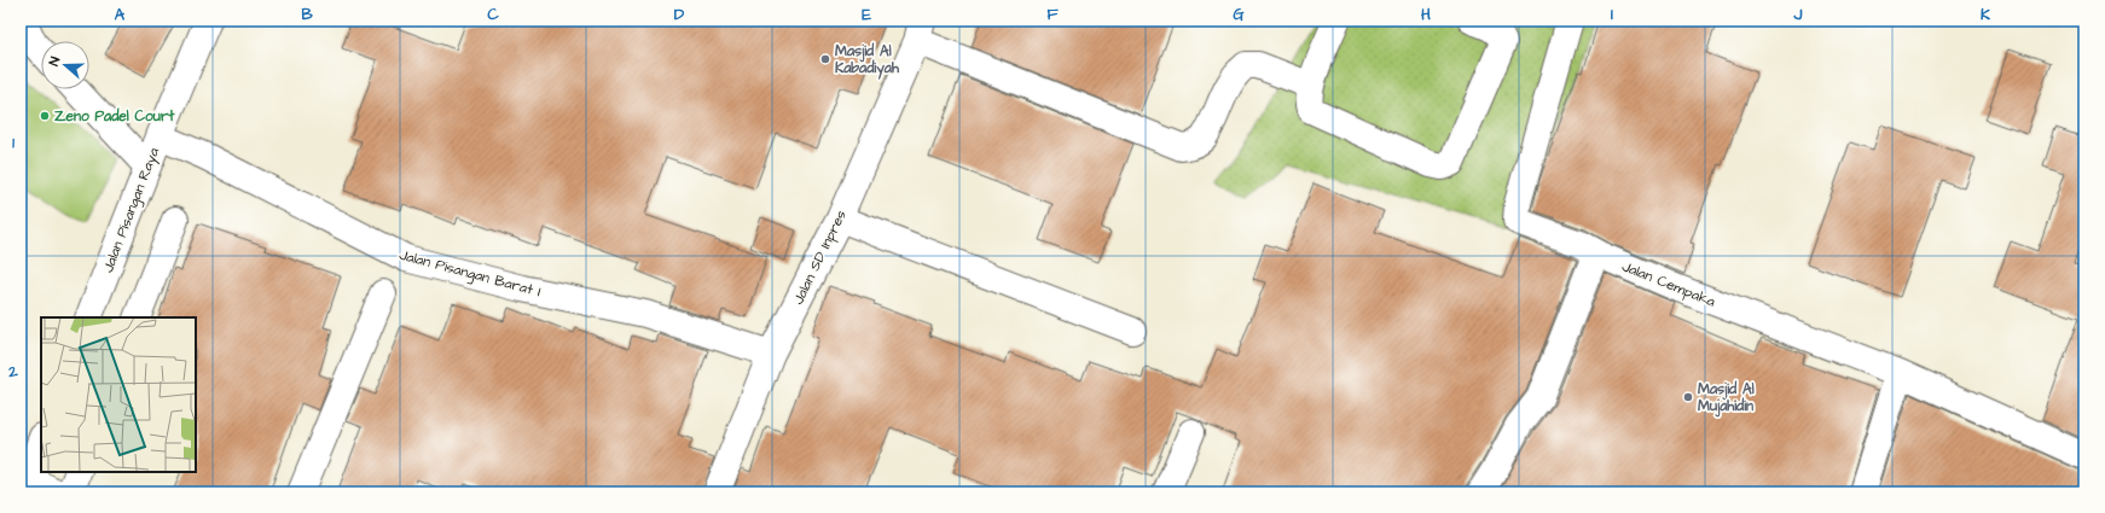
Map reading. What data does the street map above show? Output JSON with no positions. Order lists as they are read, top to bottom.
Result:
{
  "streets": {
    "street": [
      "Jalan Pisangan Raya",
      "Jalan SD Inpres",
      "Jalan Pisangan Barat I",
      "Jalan Cempaka"
    ]
  },
  "crossings": [
    ["Jalan Pisangan Raya", "Jalan Pisangan Barat I"],
    ["Jalan SD Inpres", "Jalan Pisangan Barat I"]
  ],
  "places": ["Masjid Al Kabadiyah", "Zeno Padel Court", "Masjid Al Mujahidin"],
  "north": "left",
  "grid": {
    "columns": [
      "A",
      "B",
      "C",
      "D",
      "E",
      "F",
      "G",
      "H",
      "I",
      "J",
      "K"
    ],
    "rows": ["1", "2"]
  }
}
